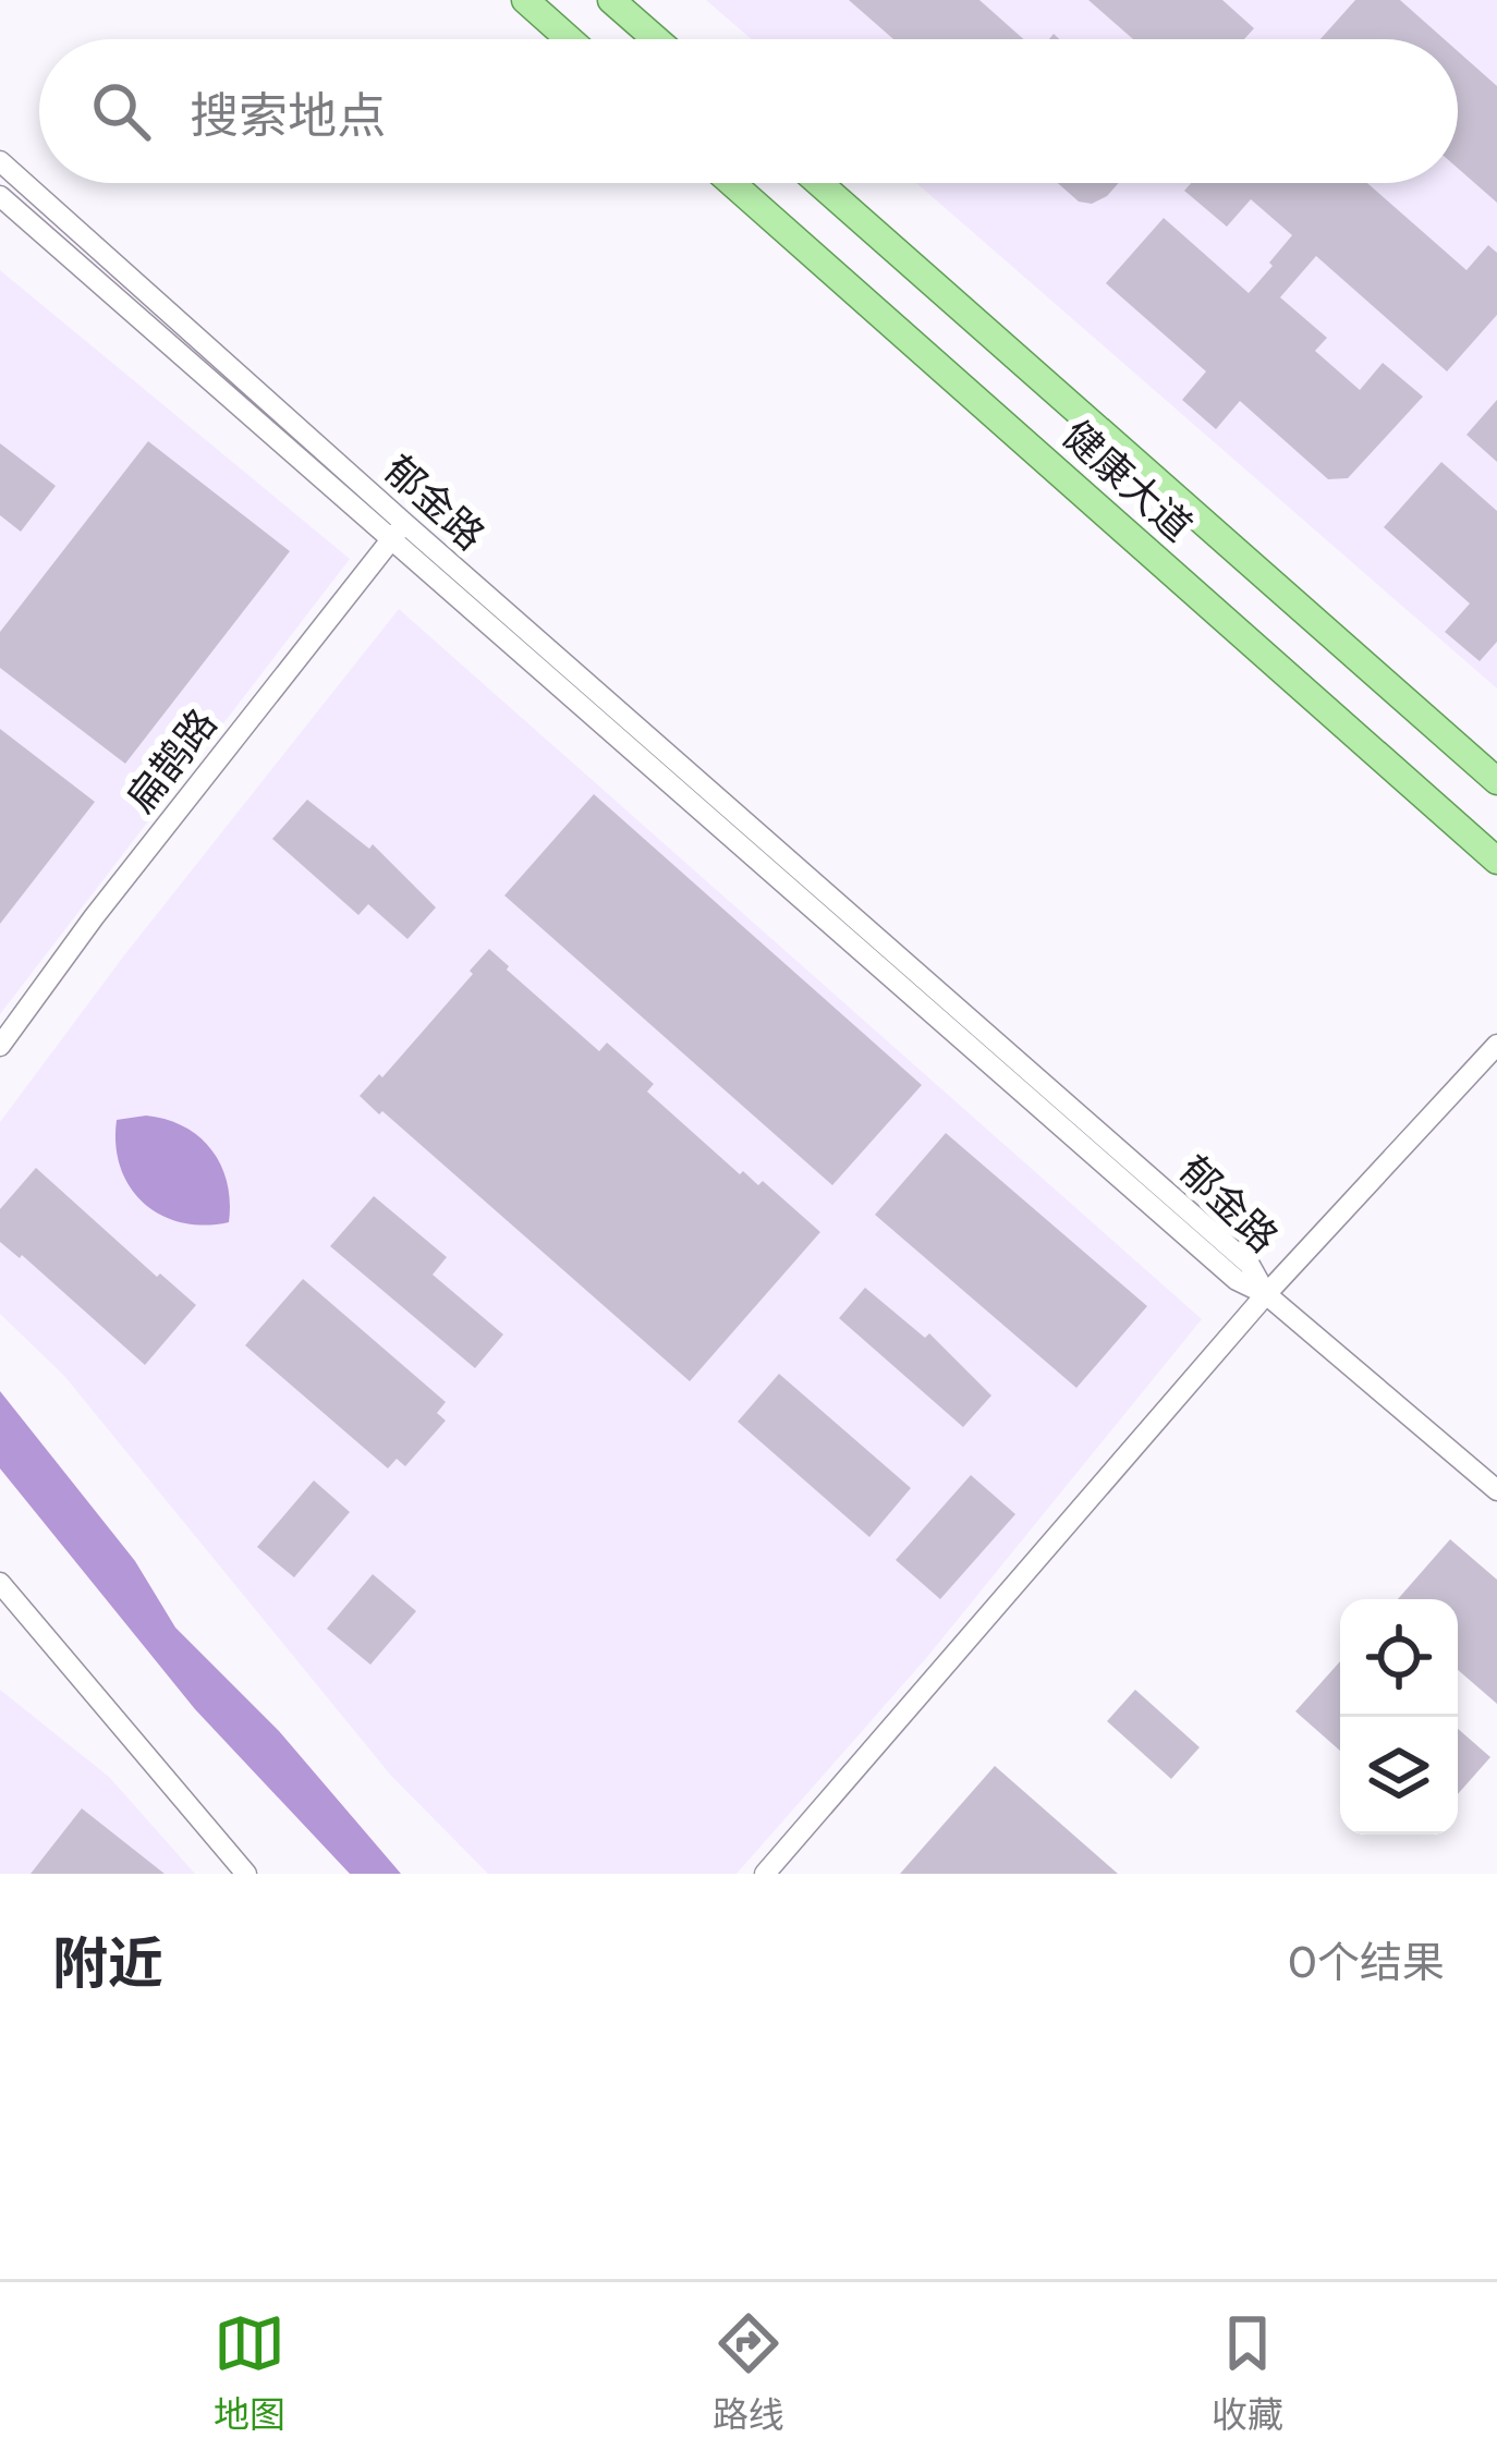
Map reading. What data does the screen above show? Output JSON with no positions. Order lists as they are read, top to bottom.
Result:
{
  "streets": {
    "main road": ["健康大道"],
    "street": ["郁金路", "扁鹊路"]
  },
  "crossings": [
    ["郁金路", "扁鹊路"]
  ],
  "page": {
    "search": "搜索地点",
    "heading": ["附近", "0个结果"],
    "nav": ["地图", "路线", "收藏"]
  }
}
